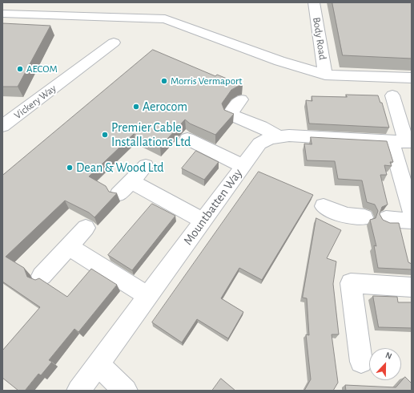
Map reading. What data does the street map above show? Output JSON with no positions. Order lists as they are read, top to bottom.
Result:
{
  "streets": {
    "street": ["Body Road", "Vickery Way", "Mountbatten Way"]
  },
  "places": [
    "AECOM",
    "Morris Vermaport",
    "Aerocom",
    "Premier Cable Installations Ltd",
    "Dean & Wood Ltd"
  ],
  "north": "top"
}
